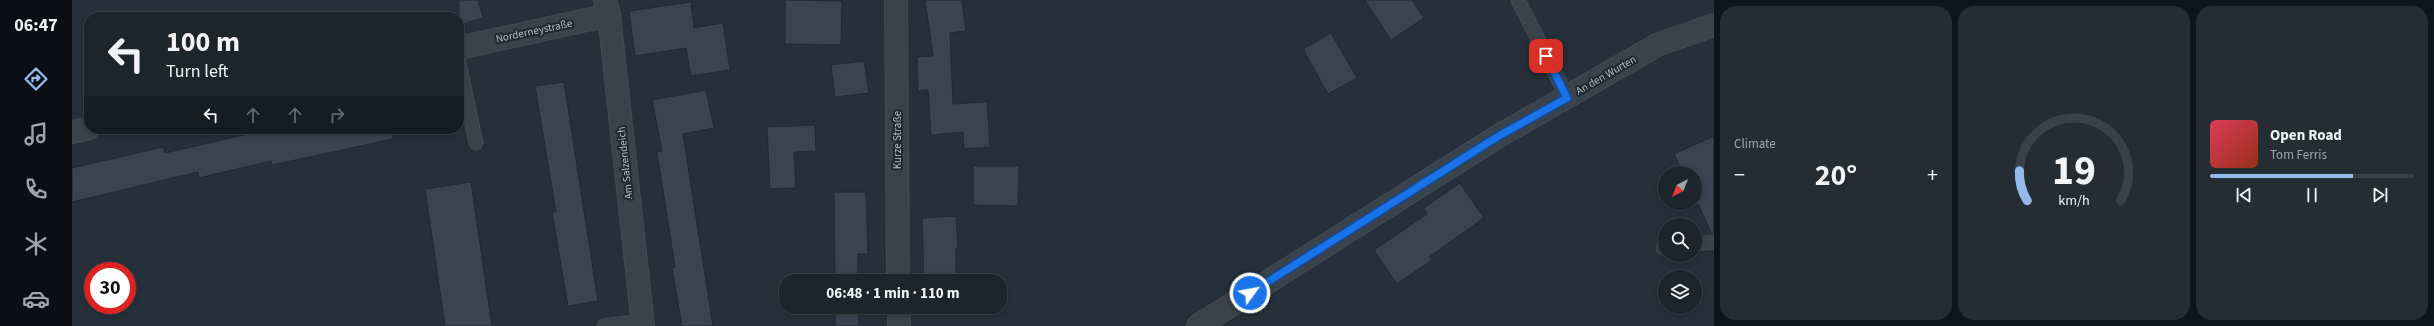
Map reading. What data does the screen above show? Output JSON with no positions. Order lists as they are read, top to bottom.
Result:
{
  "streets": {
    "street": [
      "Norderneystraße",
      "An den Wurten",
      "Kurze Straße",
      "Am Salzendeich"
    ]
  },
  "crossings": [
    ["Norderneystraße", "Am Salzendeich"]
  ],
  "north": "bottom left",
  "page": {
    "tabs": "06:47",
    "tile": "Climate",
    "turn": ["100 m", "Turn left"],
    "song": ["Open Road", "Tom Ferris"],
    "heat": ["−", "20°", "+"],
    "limit": "30",
    "trip": "06:48 · 1 min · 110 m",
    "gauge": ["19", "km/h"]
  }
}
